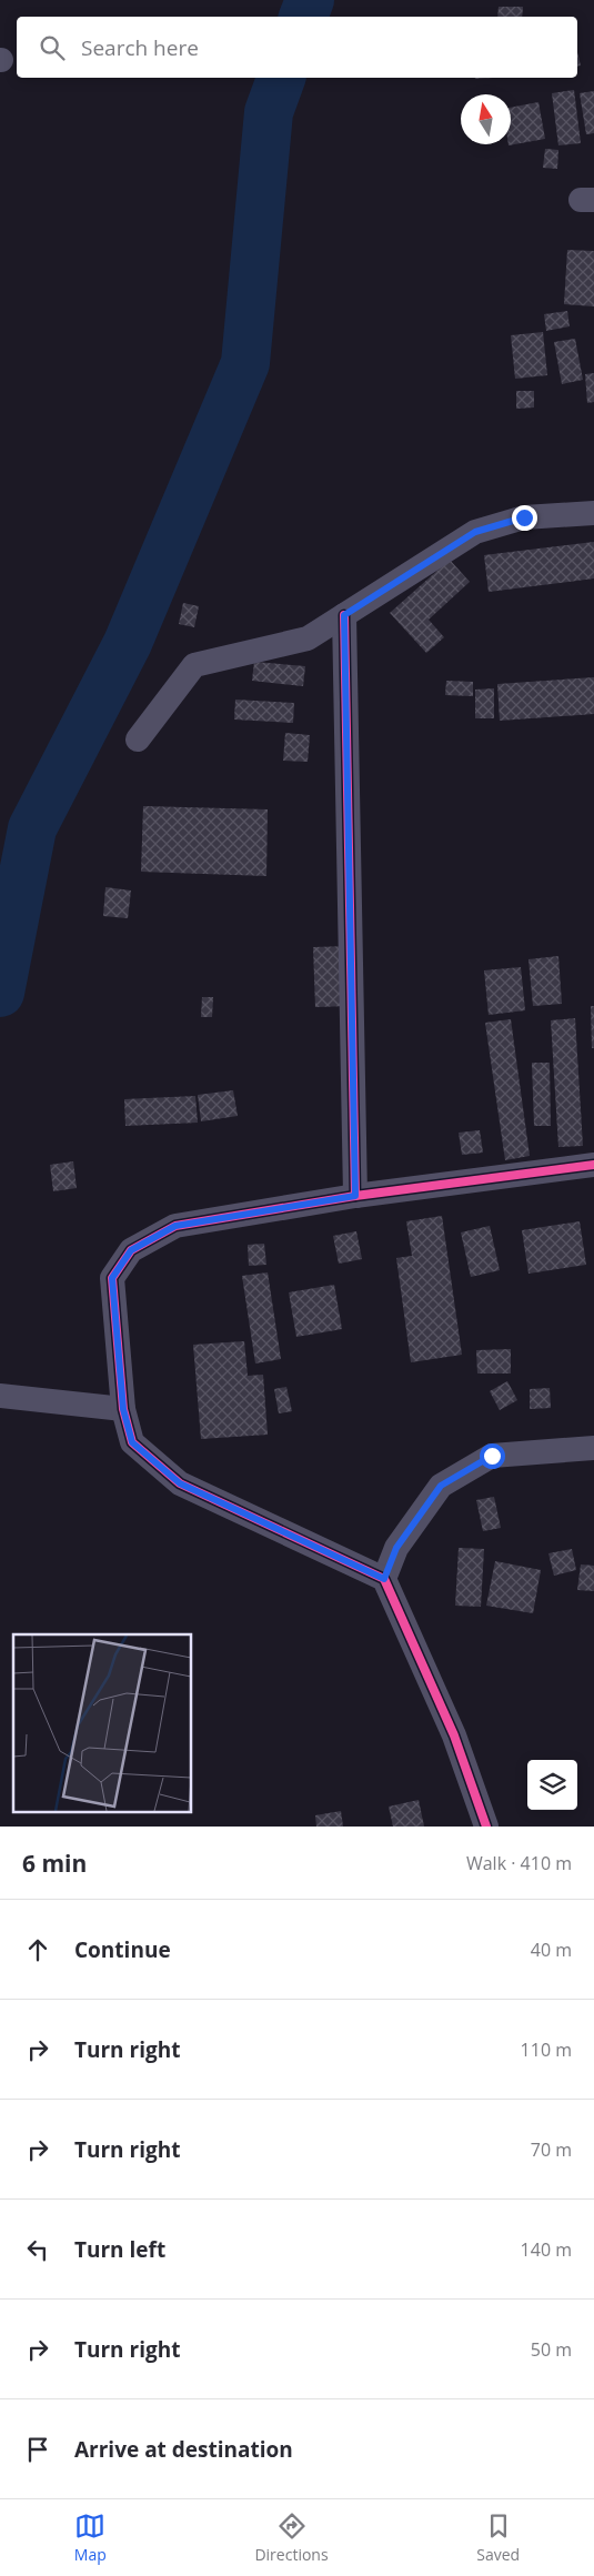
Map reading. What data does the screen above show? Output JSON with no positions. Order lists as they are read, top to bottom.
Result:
{
  "north": "top",
  "page": {
    "search": "Search here",
    "heading": ["6 min", "Walk · 410 m"],
    "list": [
      ["Continue", "40 m"],
      ["Turn right", "110 m"],
      ["Turn right", "70 m"],
      ["Turn left", "140 m"],
      ["Turn right", "50 m"],
      "Arrive at destination"
    ],
    "nav": ["Map", "Directions", "Saved"]
  }
}
